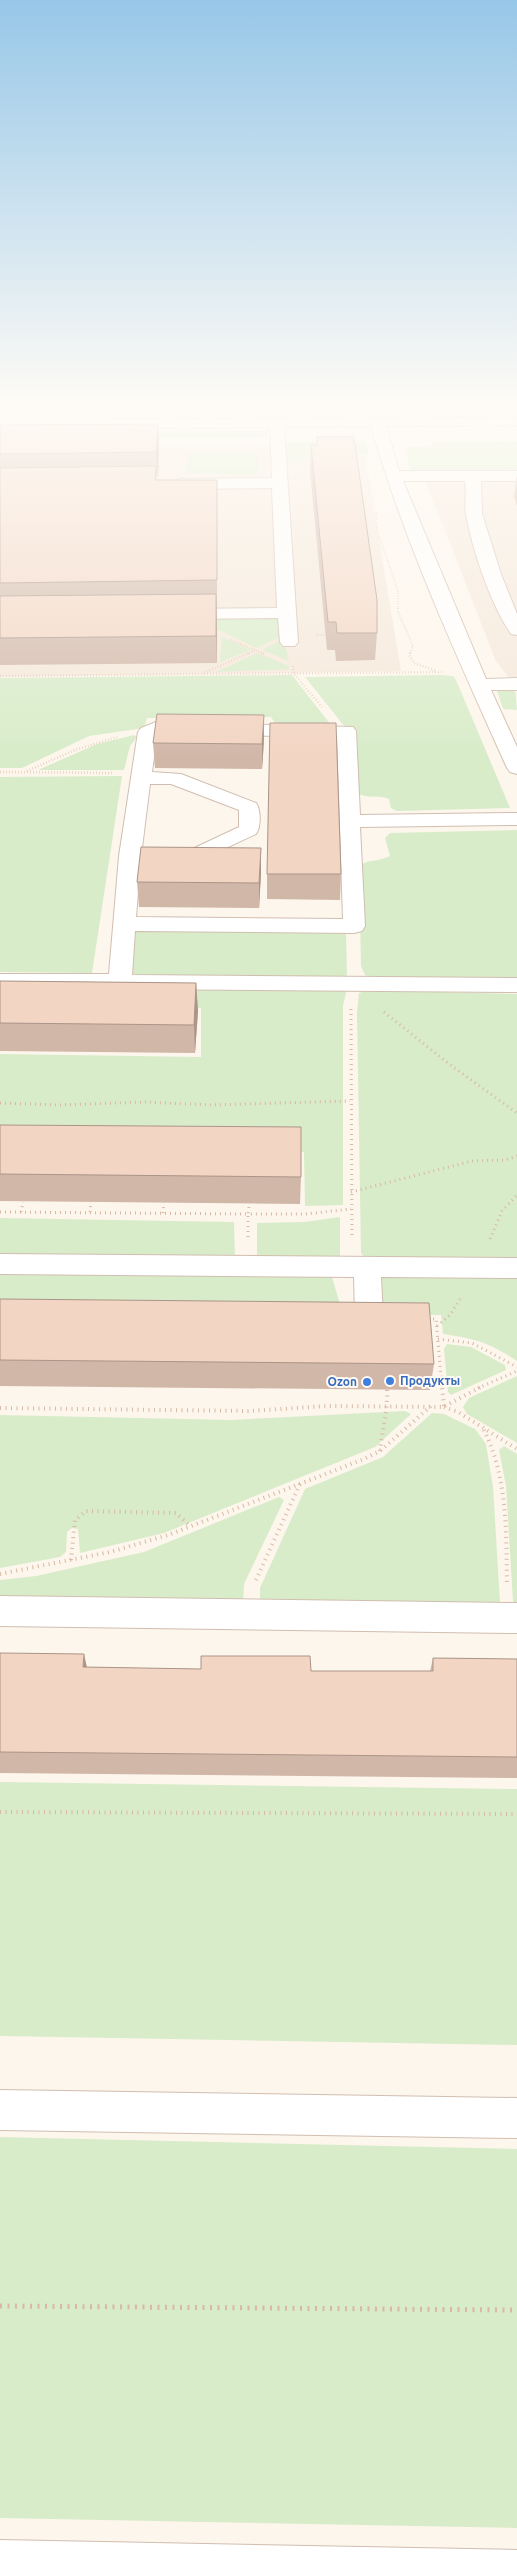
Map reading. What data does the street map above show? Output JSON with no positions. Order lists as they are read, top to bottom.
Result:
{
  "places": ["Продукты", "Ozon"]
}
